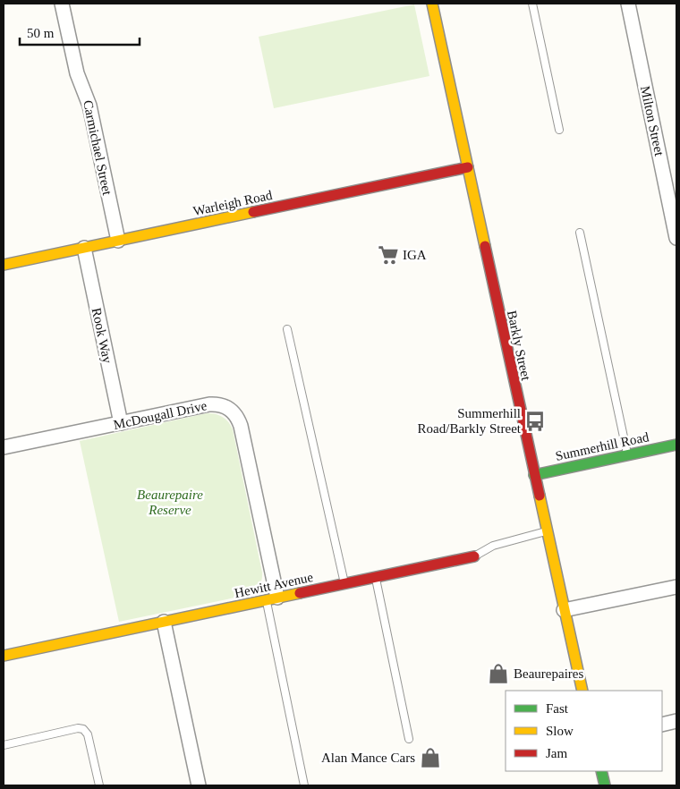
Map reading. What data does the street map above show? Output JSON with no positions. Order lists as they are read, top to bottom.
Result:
{
  "streets": {
    "street": [
      "Milton Street",
      "Carmichael Street",
      "Warleigh Road",
      "Rook Way",
      "Barkly Street",
      "McDougall Drive",
      "Summerhill Road",
      "Hewitt Avenue"
    ]
  },
  "crossings": [
    ["Carmichael Street", "Warleigh Road"],
    ["Warleigh Road", "Rook Way"],
    ["Warleigh Road", "Barkly Street"],
    ["Rook Way", "McDougall Drive"],
    ["Barkly Street", "Summerhill Road"],
    ["Barkly Street", "Hewitt Avenue"],
    ["McDougall Drive", "Hewitt Avenue"]
  ],
  "parks": ["Beaurepaire Reserve"],
  "places": {
    "supermarket": ["IGA"],
    "bus stop": ["Summerhill Road/Barkly Street"],
    "shop": ["Beaurepaires", "Alan Mance Cars"]
  },
  "legend": ["Fast", "Slow", "Jam"],
  "scale_bar": "50 m"
}
